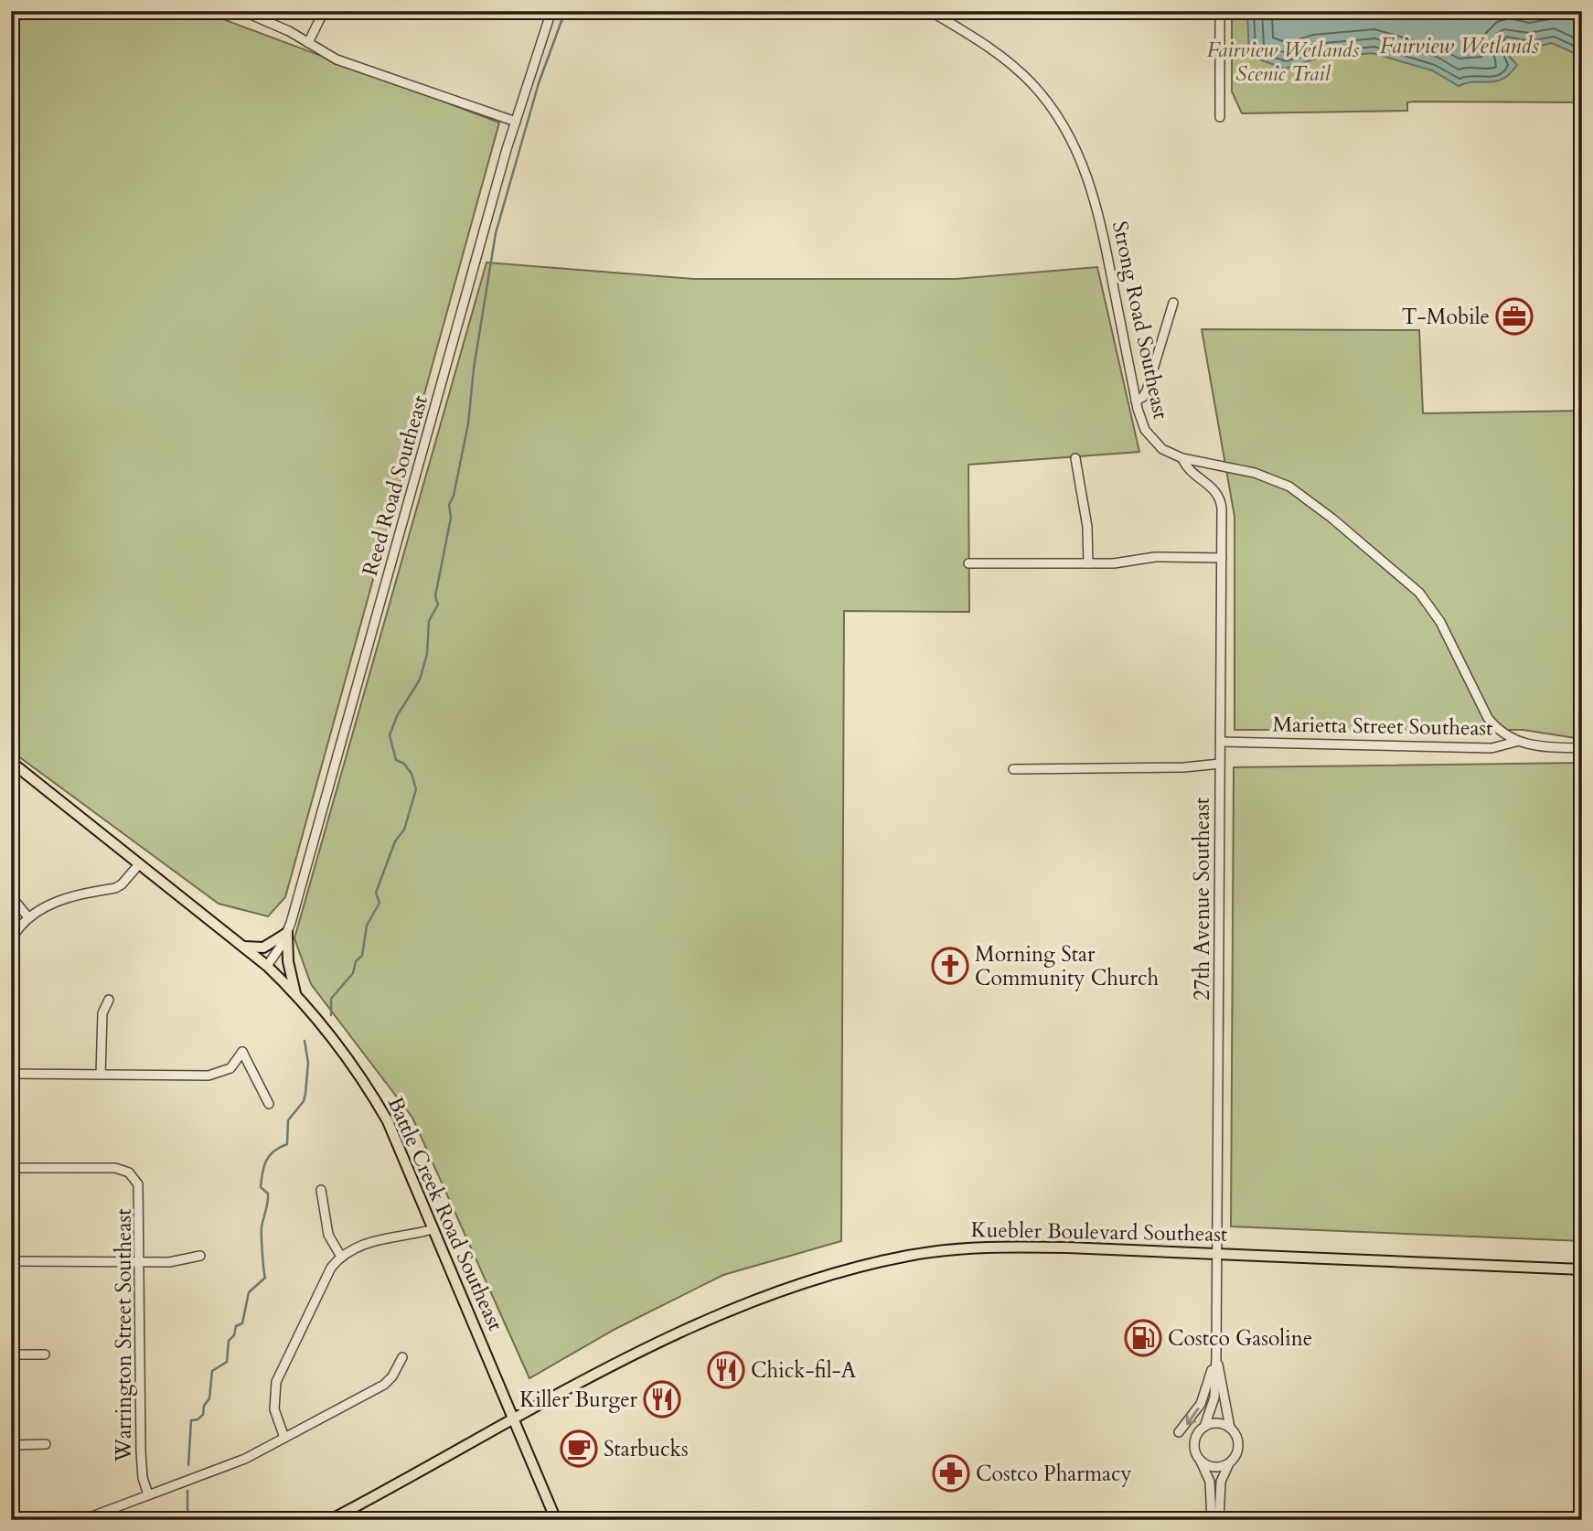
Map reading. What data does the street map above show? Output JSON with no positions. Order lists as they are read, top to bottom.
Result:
{
  "streets": {
    "main road": ["Battle Creek Road Southeast", "Kuebler Boulevard Southeast"],
    "street": [
      "Strong Road Southeast",
      "Reed Road Southeast",
      "Marietta Street Southeast",
      "27th Avenue Southeast",
      "Warrington Street Southeast"
    ]
  },
  "crossings": [
    ["Strong Road Southeast", "Marietta Street Southeast"],
    ["Strong Road Southeast", "27th Avenue Southeast"],
    ["Reed Road Southeast", "Battle Creek Road Southeast"],
    ["Marietta Street Southeast", "27th Avenue Southeast"],
    ["27th Avenue Southeast", "Kuebler Boulevard Southeast"],
    ["Battle Creek Road Southeast", "Kuebler Boulevard Southeast"]
  ],
  "water": ["Fairview Wetlands"],
  "parks": ["Fairview Wetlands Scenic Trail"],
  "places": {
    "office": ["T-Mobile"],
    "church": ["Morning Star Community Church"],
    "fuel station": ["Costco Gasoline"],
    "restaurant": ["Chick-fil-A", "Killer Burger"],
    "cafe": ["Starbucks"],
    "pharmacy": ["Costco Pharmacy"]
  }
}
